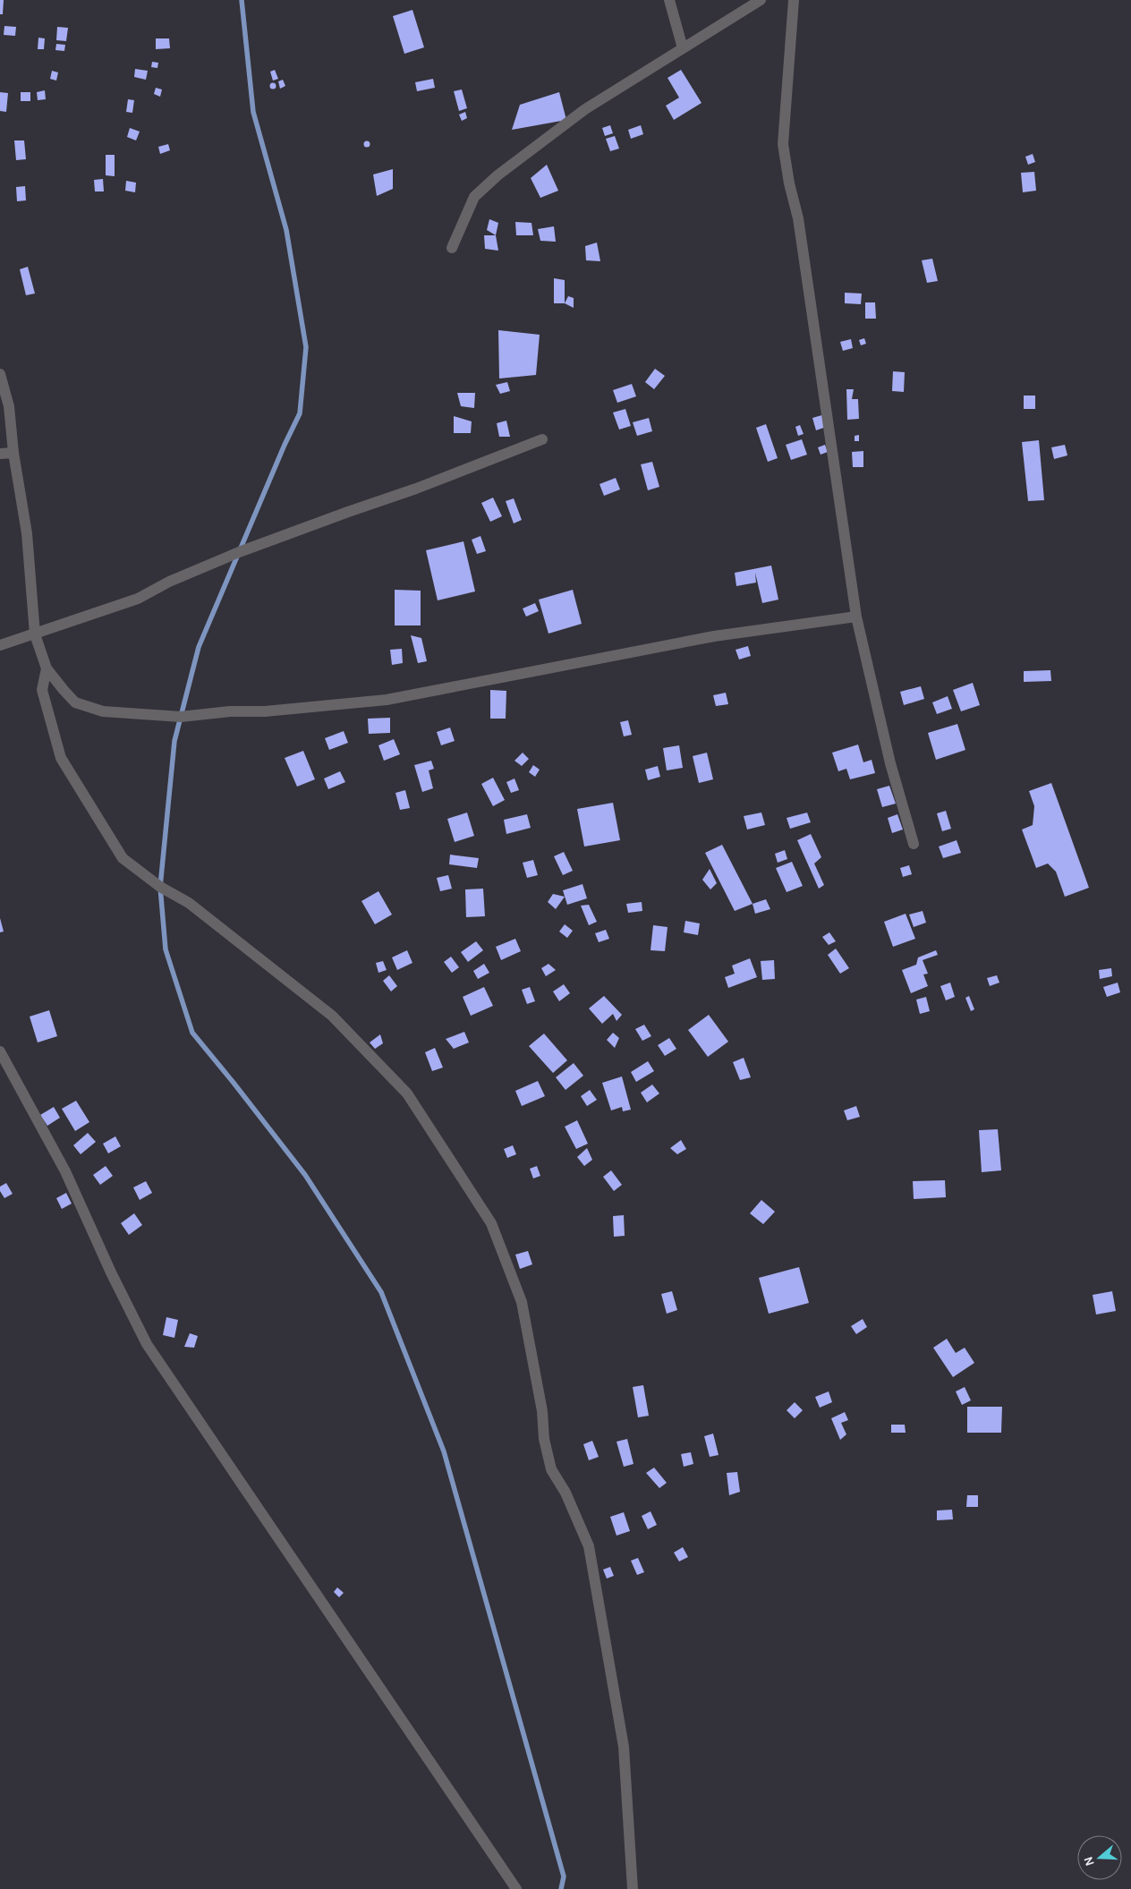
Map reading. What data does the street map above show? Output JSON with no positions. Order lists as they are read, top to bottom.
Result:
{
  "north": "left"
}
